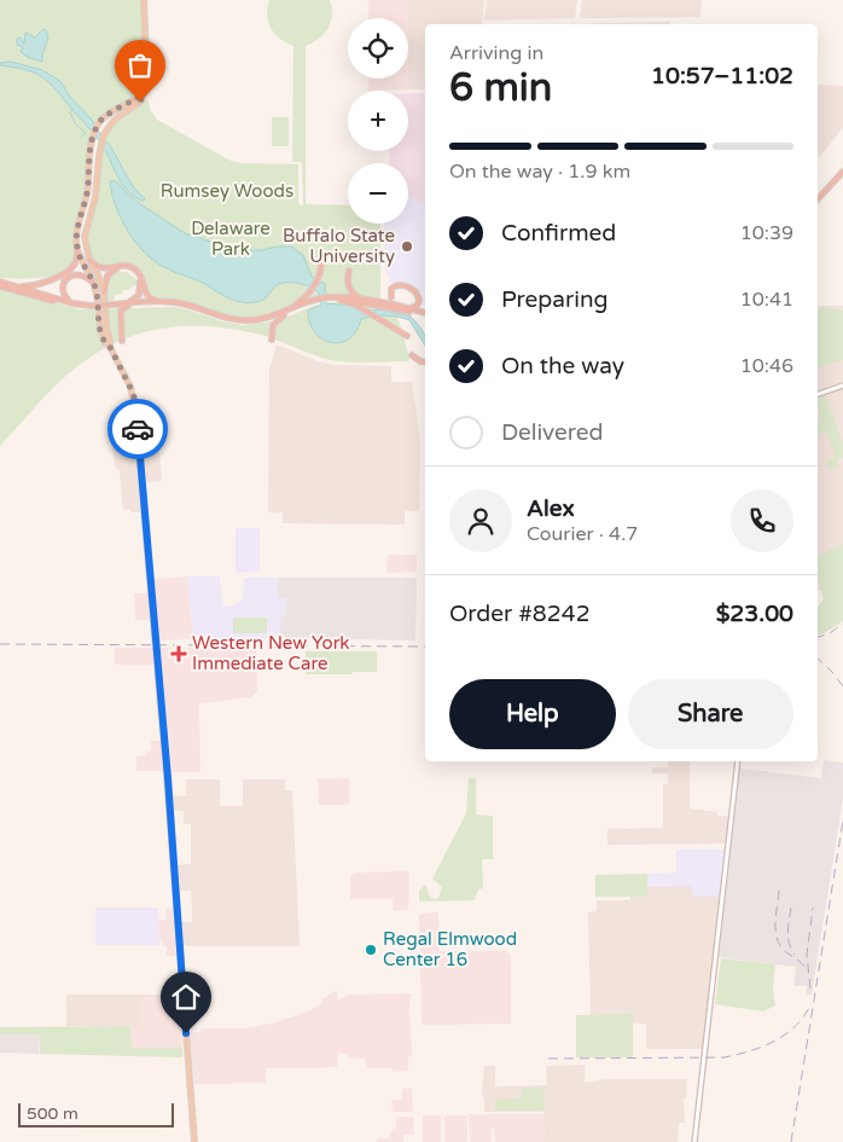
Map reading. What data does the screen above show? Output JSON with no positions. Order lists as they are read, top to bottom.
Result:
{
  "parks": ["Rumsey Woods", "Delaware Park"],
  "places": {
    "other": ["Buffalo State University", "Regal Elmwood Center 16"],
    "health": ["Western New York Immediate Care"]
  },
  "scale_bar": "500 m",
  "page": {
    "map_buttons": ["+", "−"],
    "heading": ["6 min", "Arriving in", "10:57–11:02"],
    "panel": [
      "Alex",
      "Courier · 4.7",
      "Order #8242",
      "$23.00"
    ],
    "bar": "On the way · 1.9 km",
    "list": [
      ["Confirmed", "10:39"],
      ["Preparing", "10:41"],
      ["On the way", "10:46"],
      "Delivered"
    ],
    "buttons": ["Help", "Share"],
    "scale": "500 m"
  }
}
